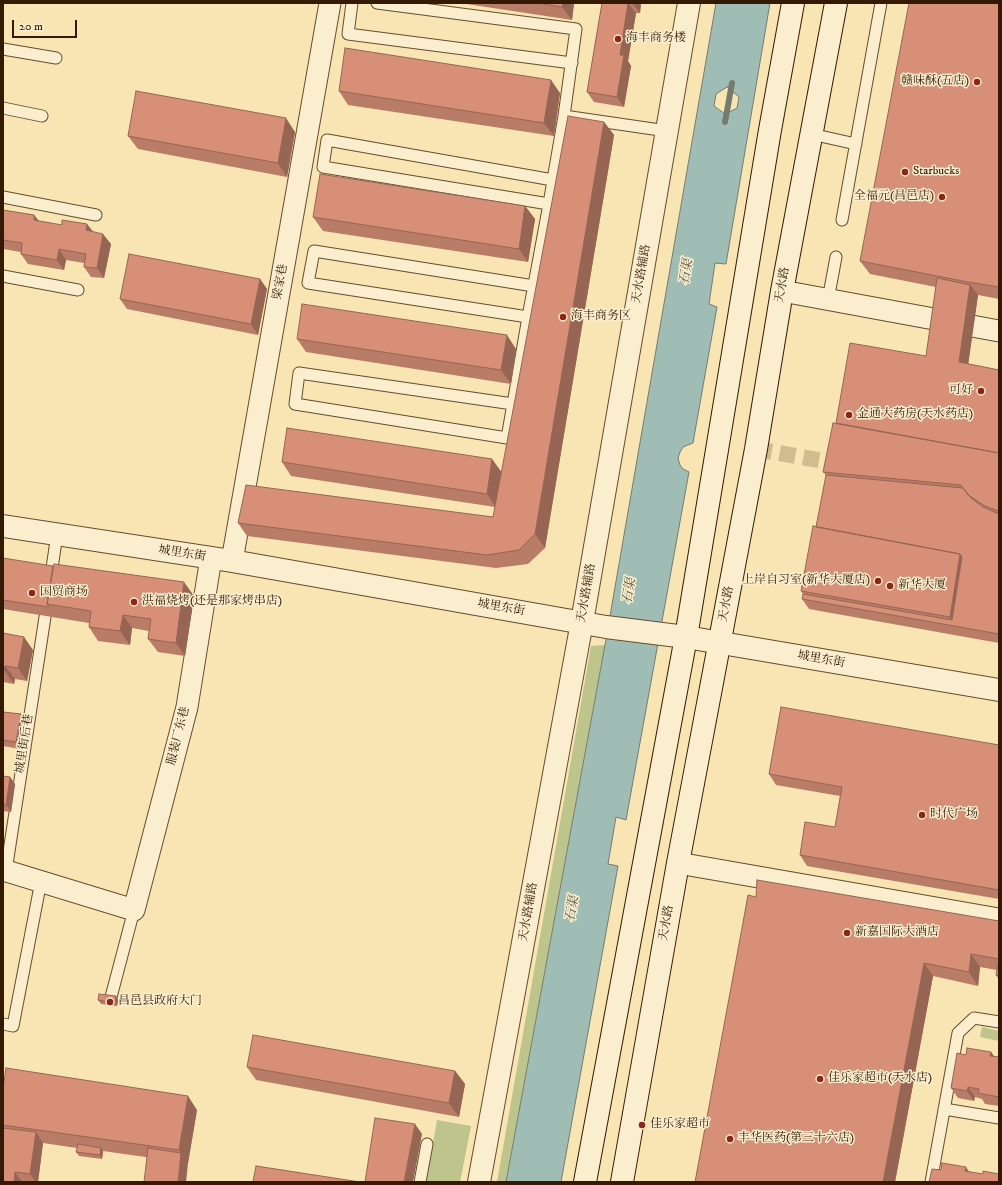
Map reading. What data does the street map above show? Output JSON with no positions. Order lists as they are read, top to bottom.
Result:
{
  "streets": {
    "main road": ["天水路辅路", "天水路", "城里东街"],
    "street": ["梁家巷", "服装厂东巷", "城里街后巷"]
  },
  "crossings": [
    ["天水路辅路", "城里东街"],
    ["梁家巷", "城里东街"],
    ["天水路", "城里东街"],
    ["城里东街", "服装厂东巷"],
    ["服装厂东巷", "城里街后巷"]
  ],
  "water": ["石渠"],
  "places": [
    "海丰商务楼",
    "赣味酥(五店)",
    "Starbucks",
    "全福元(昌邑店)",
    "海丰商务区",
    "可好",
    "金通大药房(天水药店)",
    "上岸自习室(新华大厦店)",
    "新华大厦",
    "国贸商场",
    "洪福烧烤(还是那家烤串店)",
    "时代广场",
    "新嘉国际大酒店",
    "昌邑县政府大门",
    "佳乐家超市(天水店)",
    "佳乐家超市",
    "丰华医药(第三十六店)"
  ],
  "scale_bar": "20 m"
}
